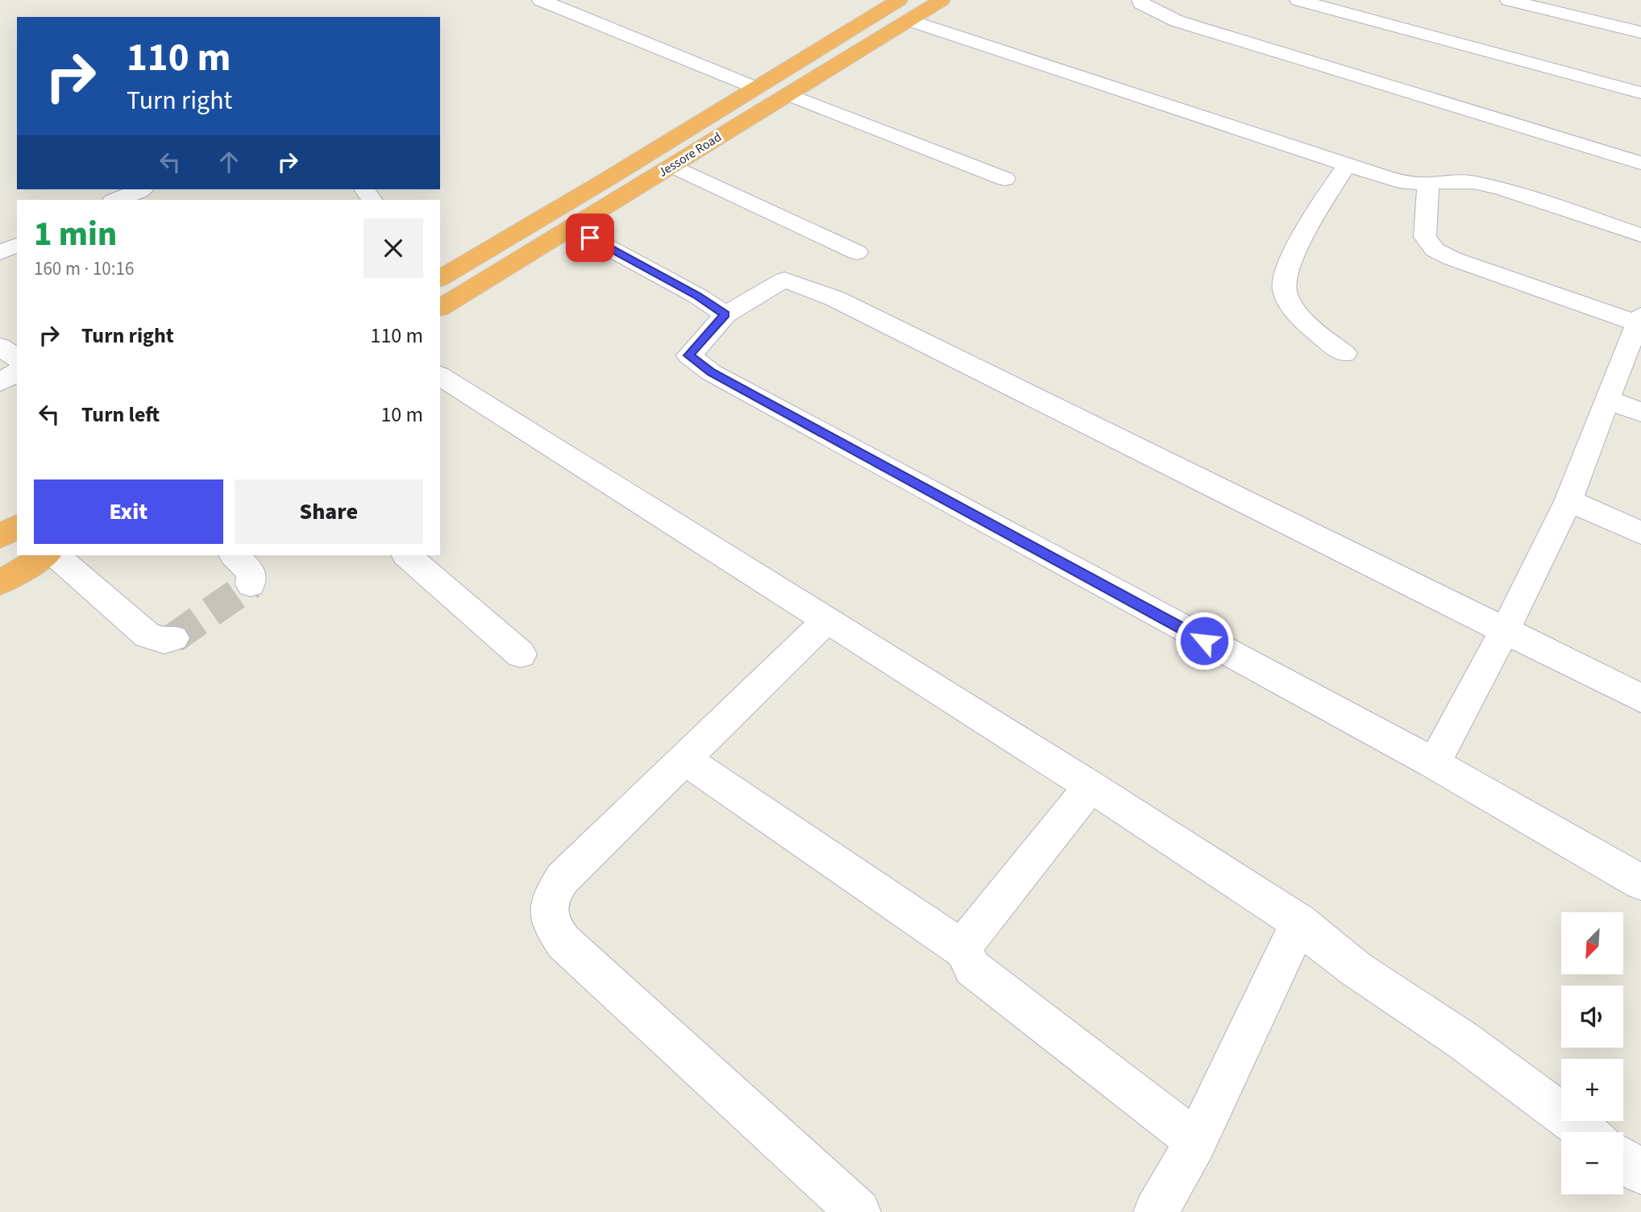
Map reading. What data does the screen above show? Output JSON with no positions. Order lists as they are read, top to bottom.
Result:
{
  "streets": {
    "highway": ["Jessore Road"]
  },
  "north": "bottom left",
  "page": {
    "turn": ["110 m", "Turn right"],
    "heading": ["1 min", "160 m · 10:16"],
    "list": [
      {
        "name": "Turn right",
        "value": "110 m"
      },
      {
        "name": "Turn left",
        "value": "10 m"
      }
    ],
    "buttons": ["Exit", "Share"],
    "map_buttons": ["+", "−"]
  }
}
